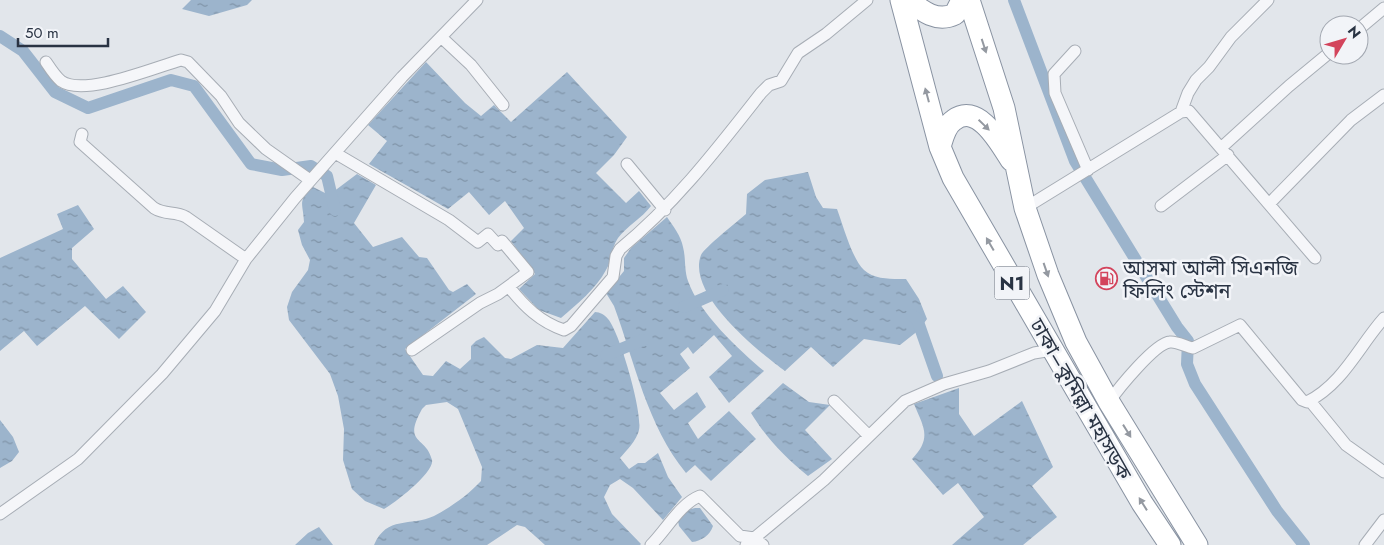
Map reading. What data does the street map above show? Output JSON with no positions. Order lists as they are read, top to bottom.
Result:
{
  "streets": {
    "highway": ["N1", "ঢাকা–কুমিল্লা মহাসড়ক"]
  },
  "places": {
    "fuel station": ["আসমা আলী সিএনজি ফিলিং স্টেশন"]
  },
  "scale_bar": "50 m",
  "north": "top right"
}
